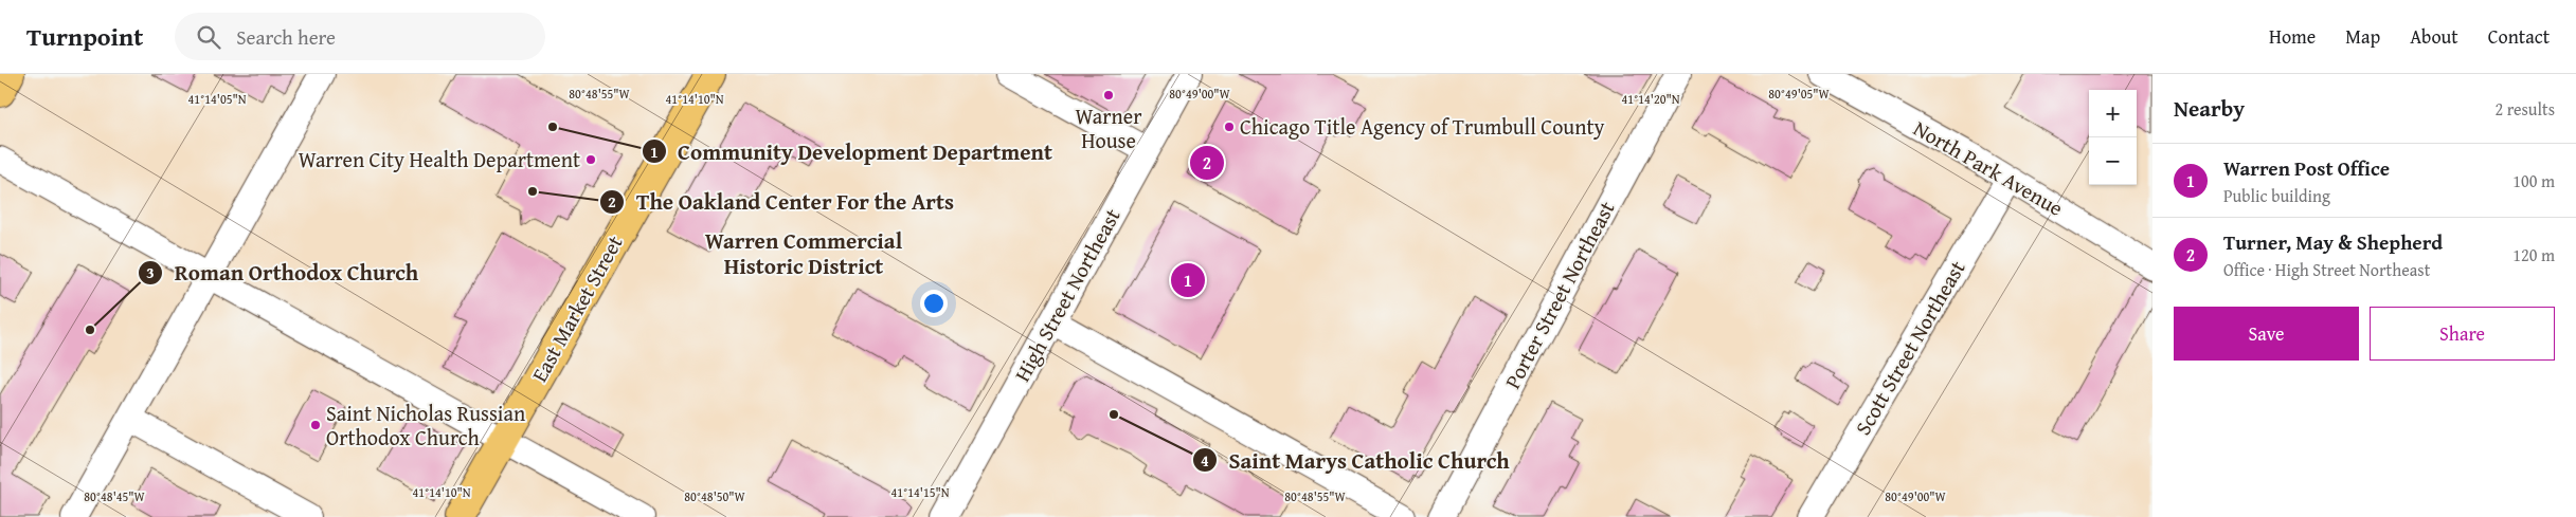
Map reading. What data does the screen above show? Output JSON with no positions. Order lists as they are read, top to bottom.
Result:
{
  "streets": {
    "main road": ["East Market Street"],
    "street": [
      "North Park Avenue",
      "High Street Northeast",
      "Porter Street Northeast",
      "Scott Street Northeast"
    ]
  },
  "crossings": [
    ["North Park Avenue", "Scott Street Northeast"]
  ],
  "districts": ["Warren Commercial Historic District"],
  "places": [
    "Warner House",
    "Community Development Department",
    "Chicago Title Agency of Trumbull County",
    "Warren City Health Department",
    "The Oakland Center For the Arts",
    "Roman Orthodox Church",
    "Saint Marys Catholic Church",
    "Saint Nicholas Russian Orthodox Church"
  ],
  "page": {
    "header": "Turnpoint",
    "search": "Search here",
    "nav": [
      "Home",
      "Map",
      "About",
      "Contact"
    ],
    "heading": ["Nearby", "2 results"],
    "map_buttons": ["+", "−"],
    "list": [
      {
        "mark": "1",
        "name": "Warren Post Office",
        "note": "Public building",
        "value": "100 m"
      },
      {
        "mark": "2",
        "name": "Turner, May & Shepherd",
        "note": "Office · High Street Northeast",
        "value": "120 m"
      }
    ],
    "pins": ["2", "1"],
    "buttons": ["Save", "Share"]
  },
  "coordinates": [
    "80°49'05\"W",
    "80°48'55\"W",
    "80°49'00\"W",
    "41°14'05\"N",
    "41°14'10\"N",
    "41°14'20\"N",
    "41°14'15\"N",
    "80°48'45\"W",
    "80°48'50\"W"
  ]
}
